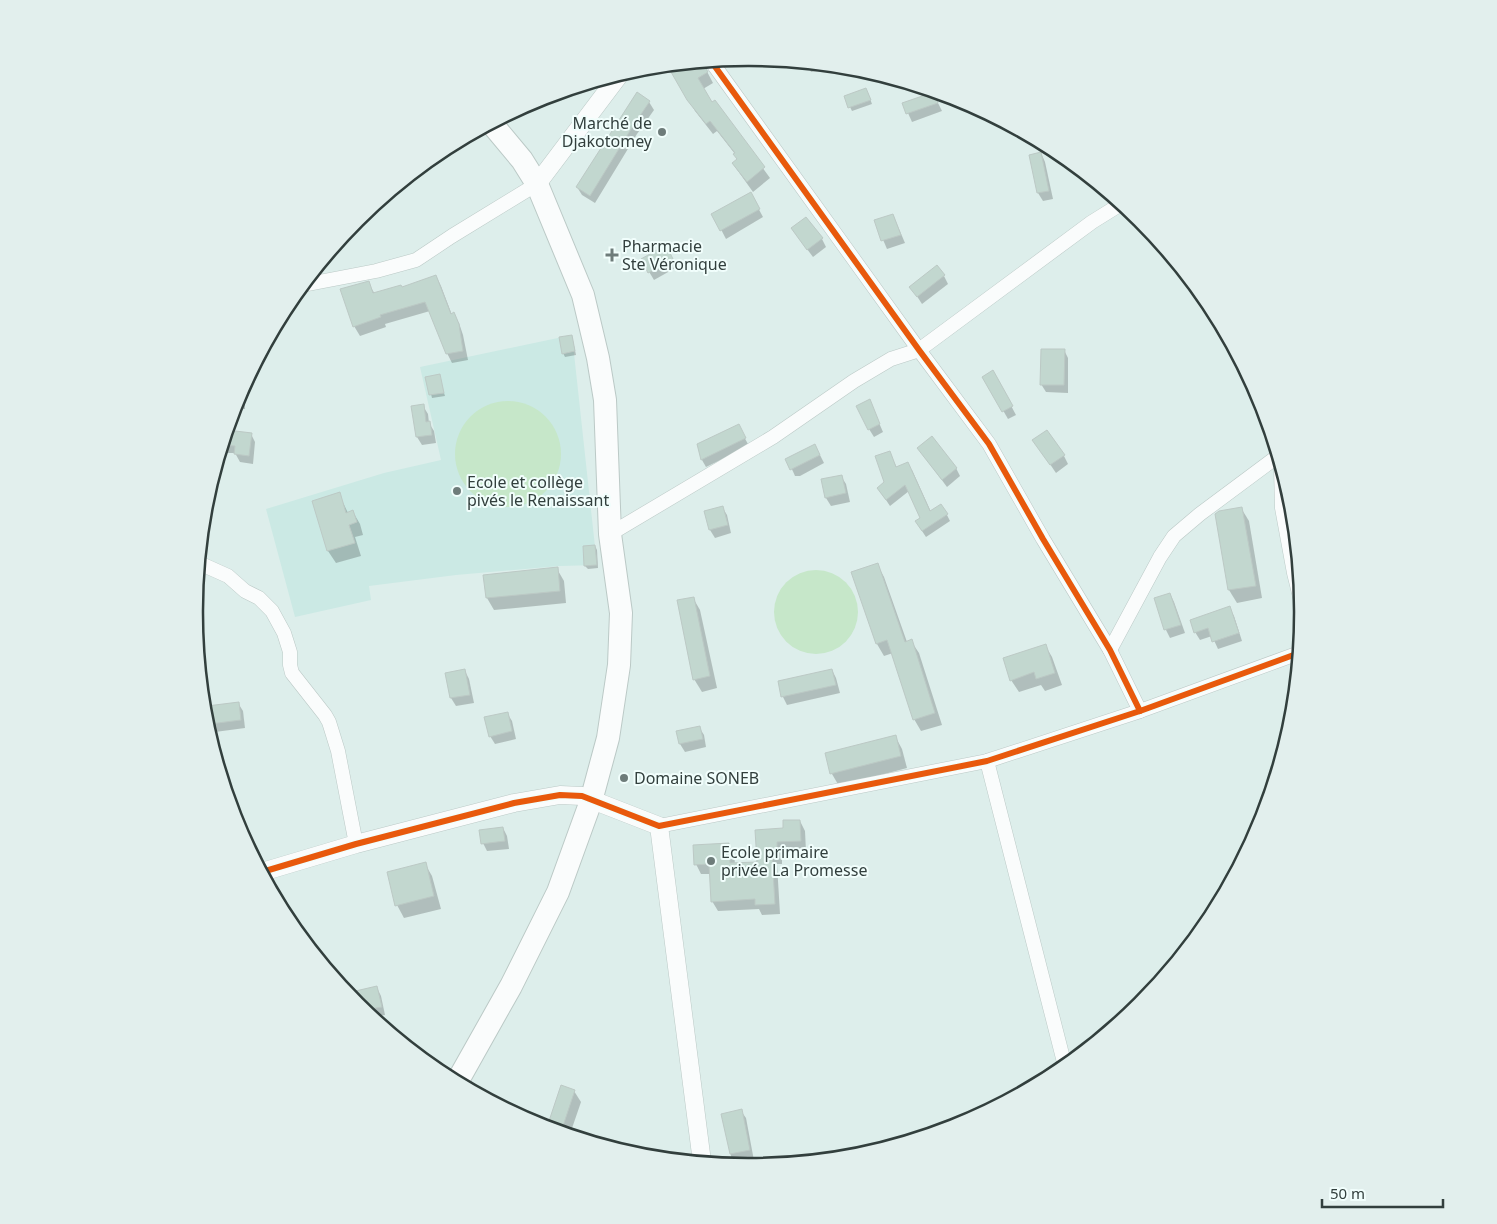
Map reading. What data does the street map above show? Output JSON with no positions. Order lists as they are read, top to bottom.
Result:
{
  "places": {
    "other": [
      "Marché de Djakotomey",
      "Ecole et collège pivés le Renaissant",
      "Domaine SONEB",
      "Ecole primaire privée La Promesse"
    ],
    "health": ["Pharmacie Ste Véronique"]
  },
  "scale_bar": "50 m"
}
